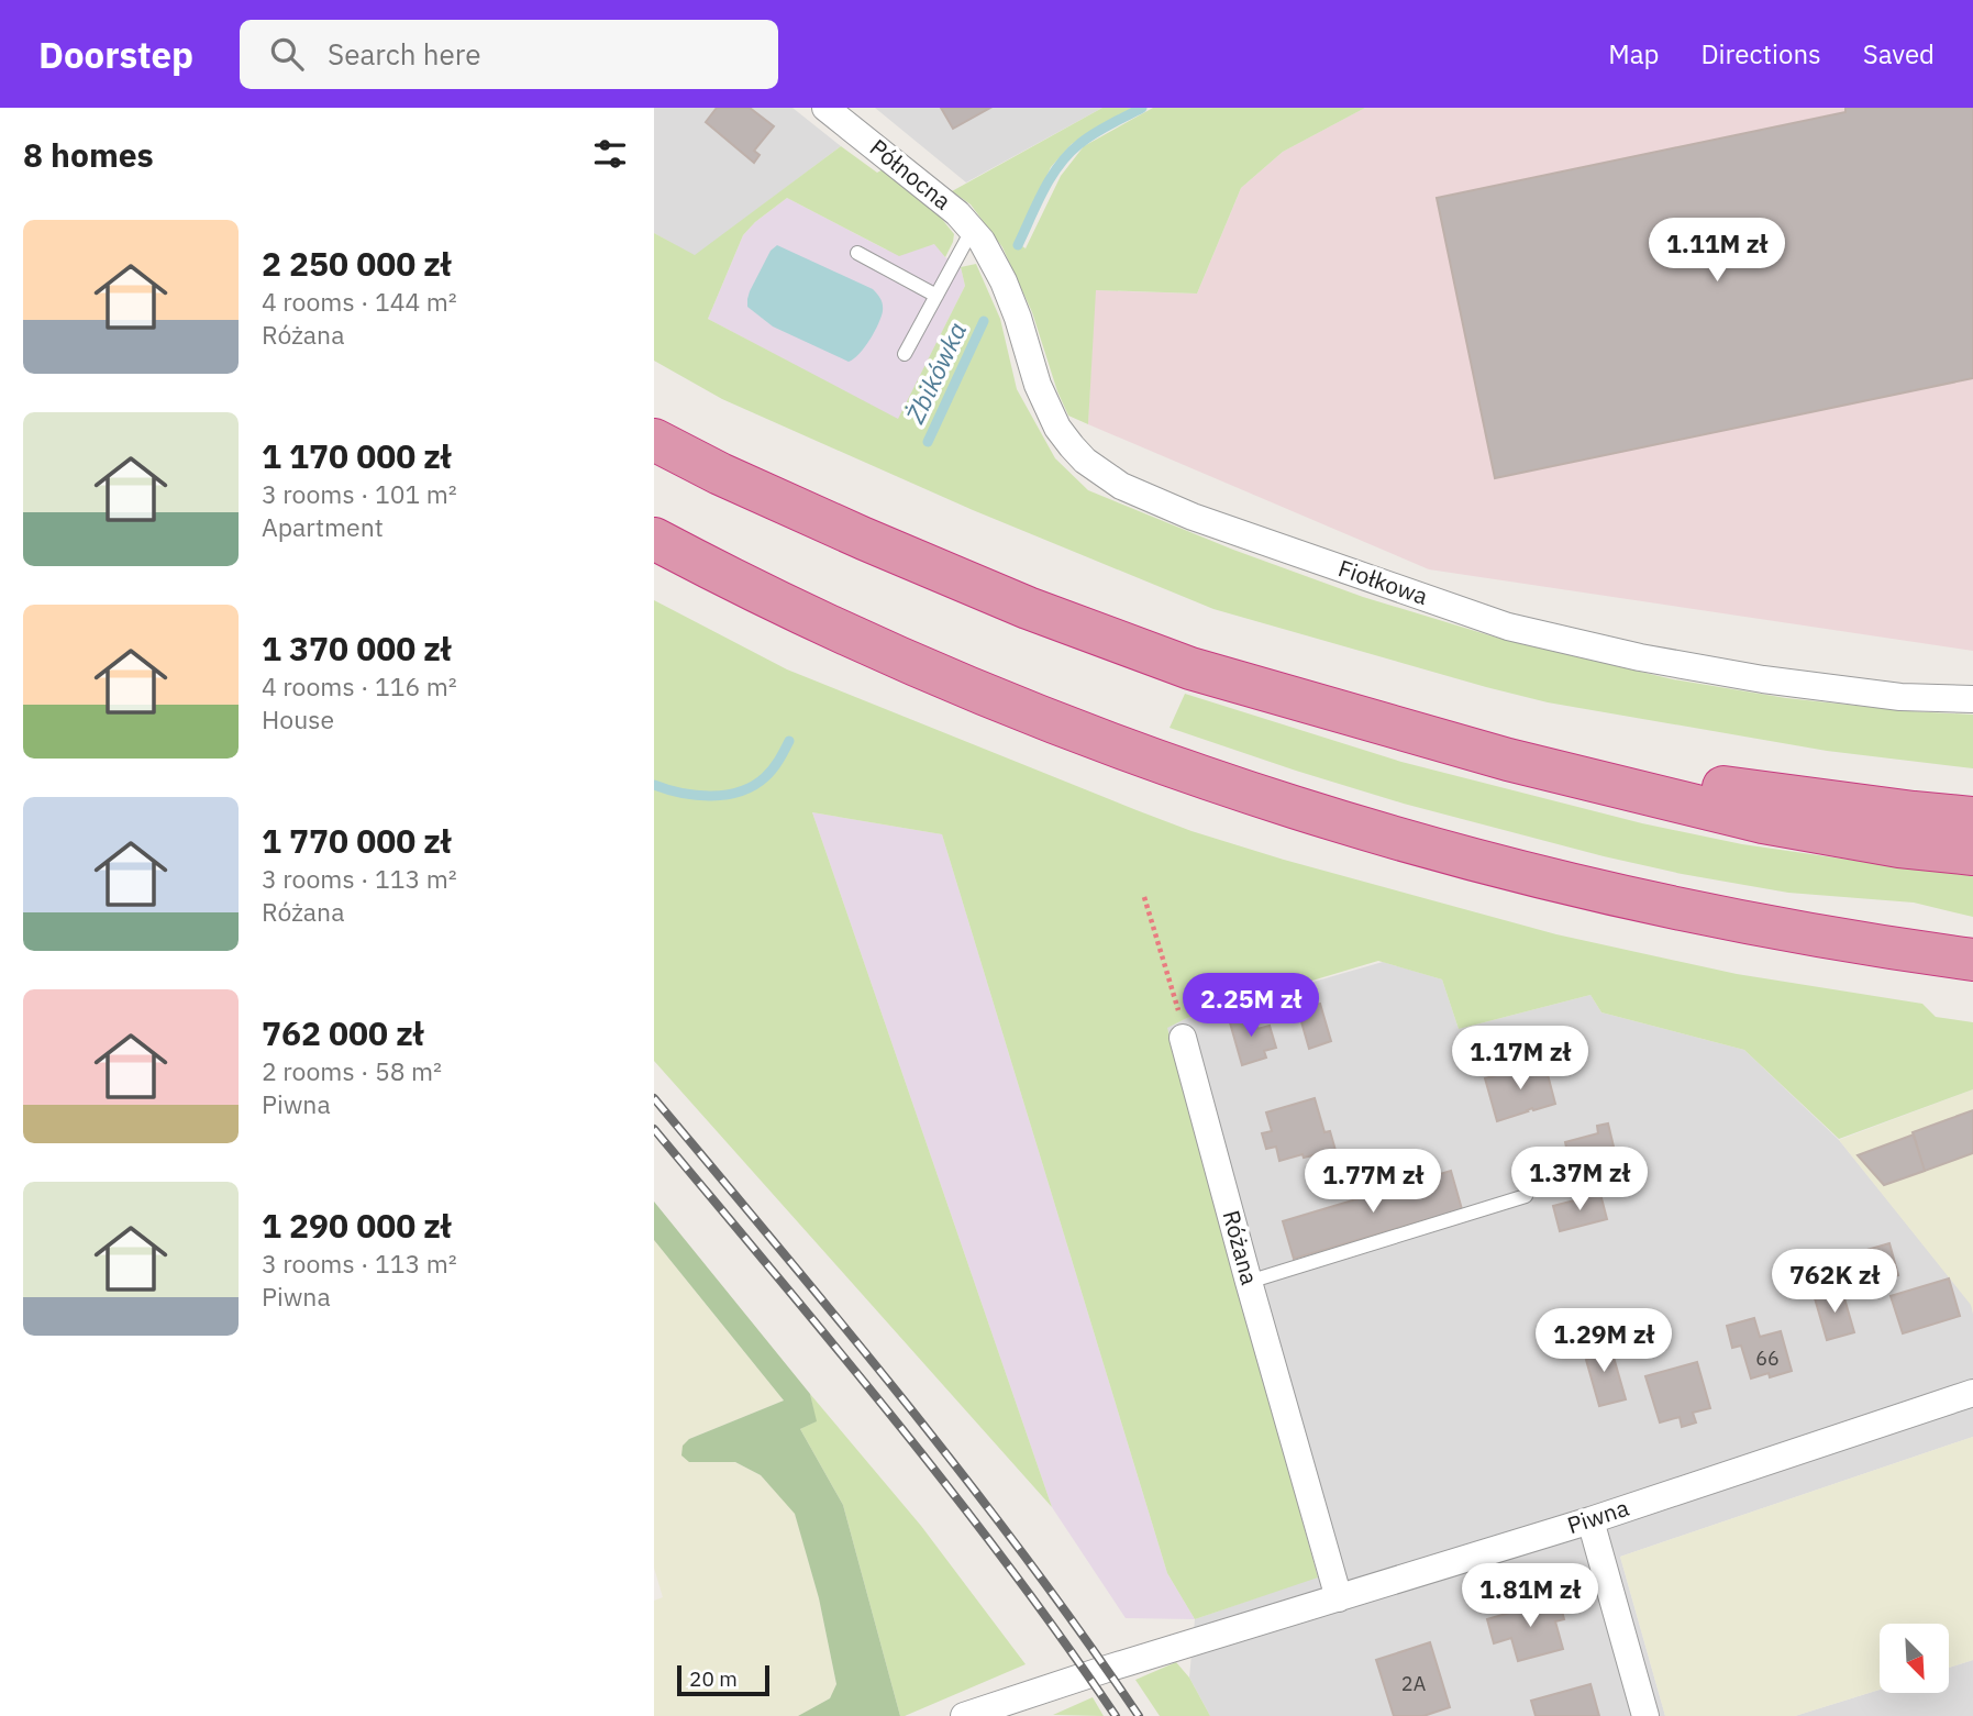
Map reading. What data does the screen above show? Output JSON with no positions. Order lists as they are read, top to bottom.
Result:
{
  "streets": {
    "street": [
      "Północna",
      "Fiołkowa",
      "Różana",
      "Piwna"
    ]
  },
  "crossings": [
    ["Północna", "Fiołkowa"],
    ["Różana", "Piwna"]
  ],
  "water": ["Żbikówka"],
  "house_numbers": ["66", "2A"],
  "scale_bar": "20 m",
  "north": "bottom right",
  "page": {
    "header": "Doorstep",
    "search": "Search here",
    "nav": ["Map", "Directions", "Saved"],
    "heading": "8 homes",
    "list": [
      {
        "name": "2 250 000 zł",
        "note": "4 rooms · 144 m² · Różana"
      },
      {
        "name": "1 170 000 zł",
        "note": "3 rooms · 101 m² · Apartment"
      },
      {
        "name": "1 370 000 zł",
        "note": "4 rooms · 116 m² · House"
      },
      {
        "name": "1 770 000 zł",
        "note": "3 rooms · 113 m² · Różana"
      },
      {
        "name": "762 000 zł",
        "note": "2 rooms · 58 m² · Piwna"
      },
      {
        "name": "1 290 000 zł",
        "note": "3 rooms · 113 m² · Piwna"
      }
    ],
    "price": [
      "1.11M zł",
      "2.25M zł",
      "1.17M zł",
      "1.37M zł",
      "1.77M zł",
      "762K zł",
      "1.29M zł",
      "1.81M zł"
    ],
    "scale": "20 m"
  }
}
